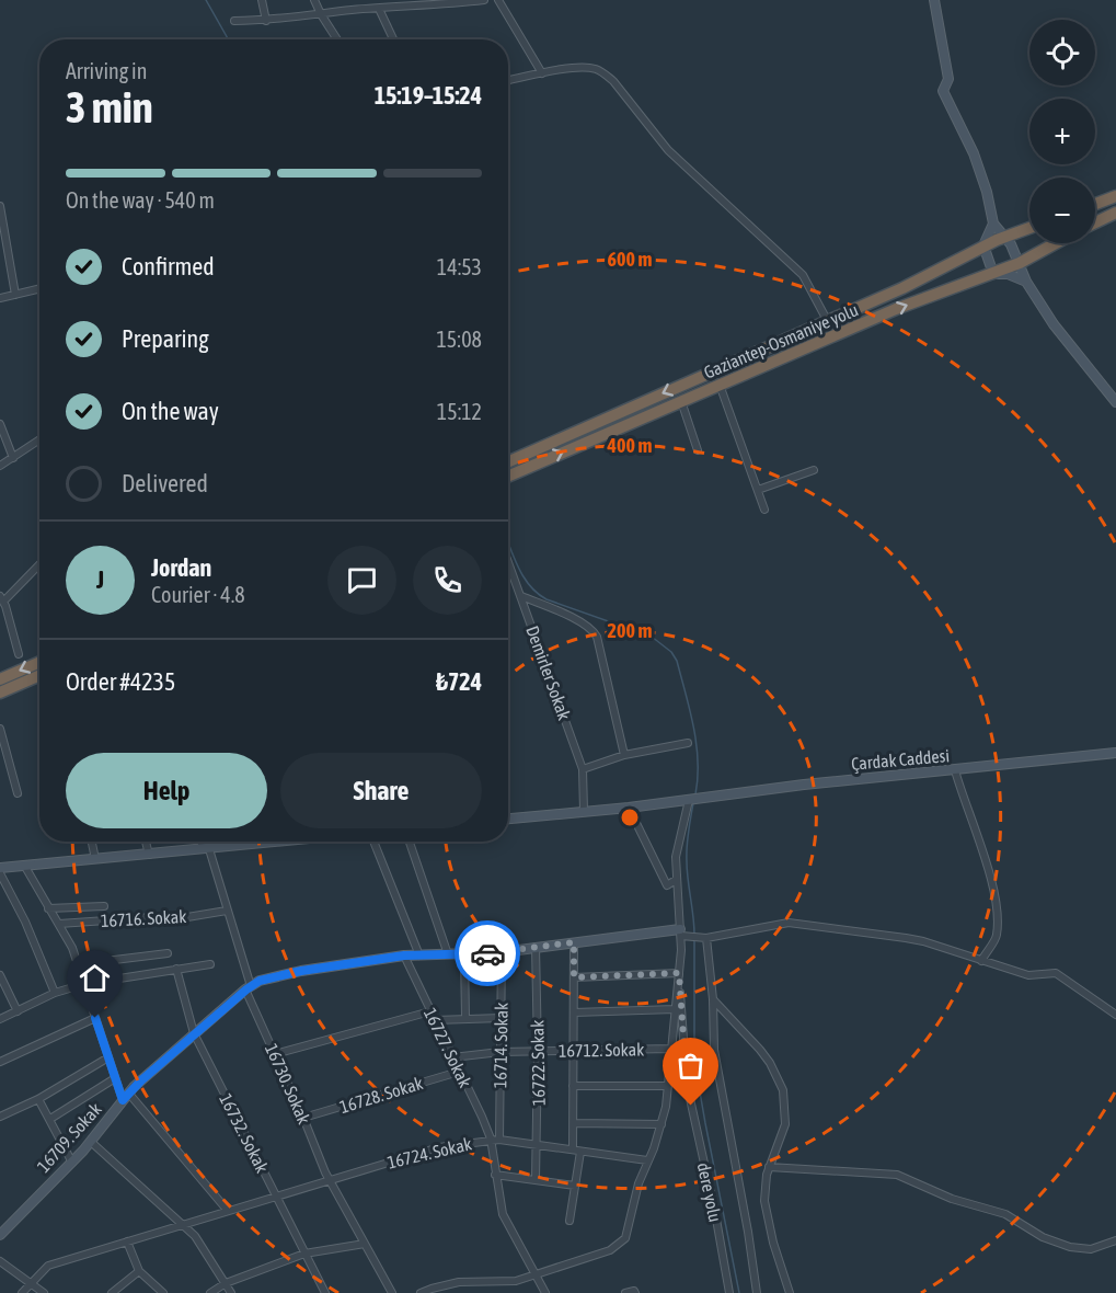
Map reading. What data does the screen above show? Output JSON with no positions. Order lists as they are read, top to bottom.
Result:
{
  "streets": {
    "highway": ["Gaziantep-Osmaniye yolu"],
    "street": [
      "Demirler Sokak",
      "Çardak Caddesi",
      "16716. Sokak",
      "16714. Sokak",
      "16727. Sokak",
      "16712. Sokak",
      "16722. Sokak",
      "16730. Sokak",
      "16728. Sokak",
      "16732. Sokak",
      "16709. Sokak",
      "16724. Sokak",
      "dere yolu"
    ]
  },
  "crossings": [
    ["Demirler Sokak", "Çardak Caddesi"],
    ["16716. Sokak", "16730. Sokak"],
    ["16714. Sokak", "16712. Sokak"],
    ["16714. Sokak", "16709. Sokak"],
    ["16714. Sokak", "16724. Sokak"],
    ["16727. Sokak", "16712. Sokak"],
    ["16727. Sokak", "16728. Sokak"],
    ["16727. Sokak", "16709. Sokak"],
    ["16727. Sokak", "16724. Sokak"],
    ["16712. Sokak", "16722. Sokak"],
    ["16722. Sokak", "16709. Sokak"],
    ["16722. Sokak", "16724. Sokak"],
    ["16730. Sokak", "16728. Sokak"],
    ["16730. Sokak", "16709. Sokak"],
    ["16730. Sokak", "16724. Sokak"],
    ["16732. Sokak", "16709. Sokak"],
    ["16732. Sokak", "16724. Sokak"]
  ],
  "page": {
    "map_buttons": ["+", "−"],
    "heading": ["3 min", "Arriving in", "15:19–15:24"],
    "panel": [
      "Jordan",
      "Courier · 4.8",
      "Order #4235",
      "₺724"
    ],
    "bar": "On the way · 540 m",
    "list": [
      ["Confirmed", "14:53"],
      ["Preparing", "15:08"],
      ["On the way", "15:12"],
      "Delivered"
    ],
    "round": "J",
    "buttons": ["Help", "Share"]
  },
  "rings": ["600 m", "400 m", "200 m"]
}
